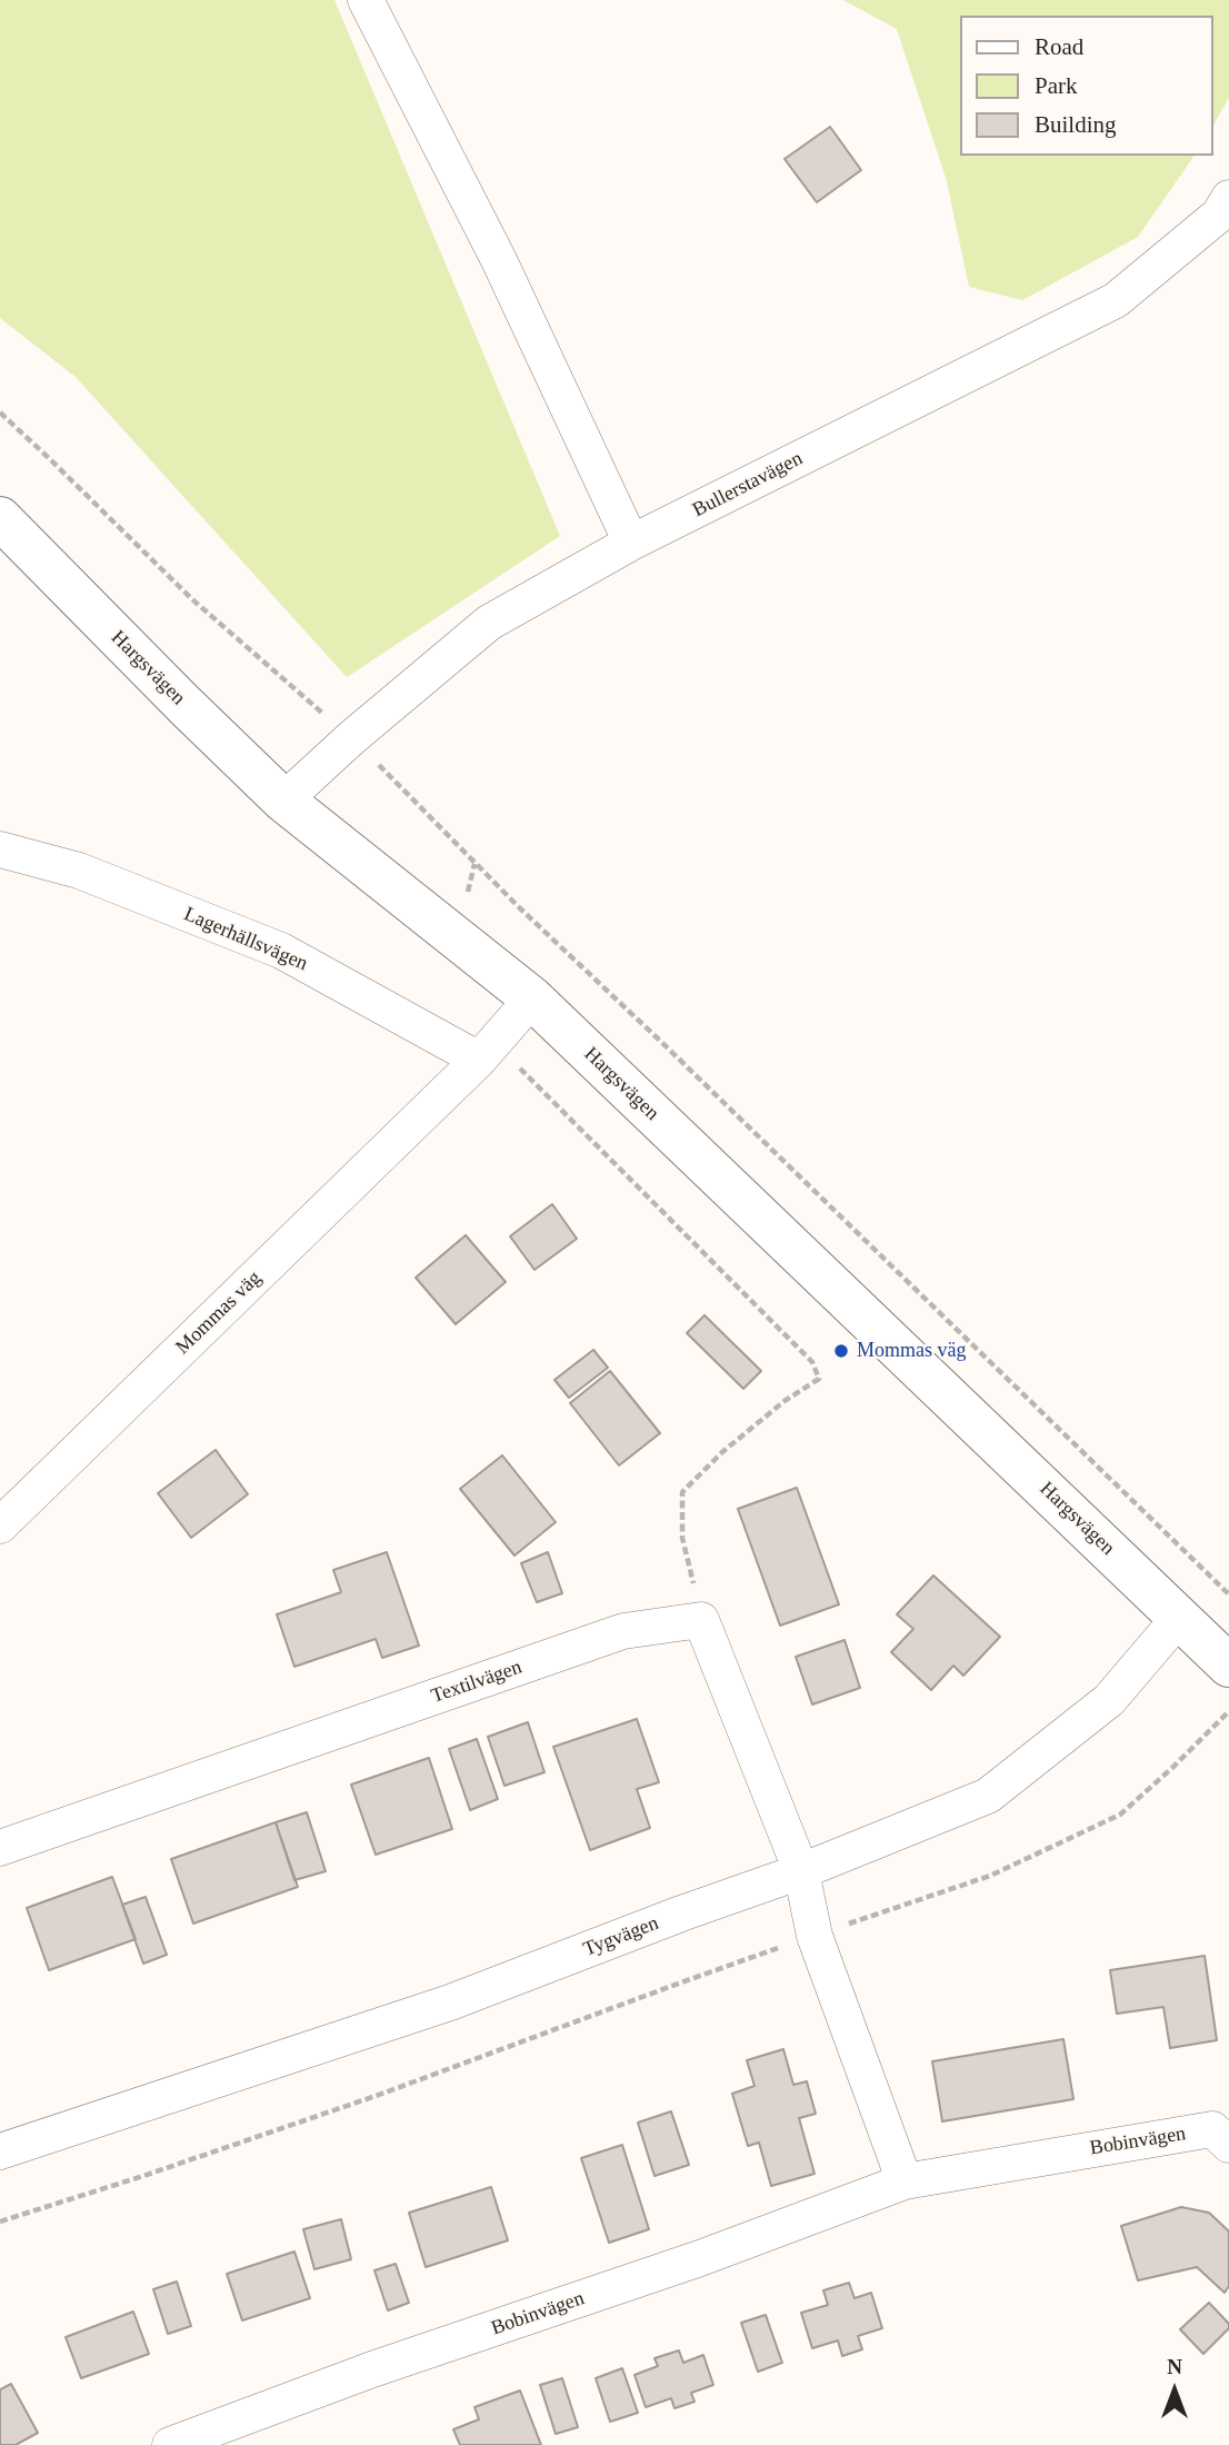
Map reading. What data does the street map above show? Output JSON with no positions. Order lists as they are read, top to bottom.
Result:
{
  "streets": {
    "street": [
      "Bullerstavägen",
      "Hargsvägen",
      "Lagerhällsvägen",
      "Mommas väg",
      "Textilvägen",
      "Tygvägen",
      "Bobinvägen"
    ]
  },
  "crossings": [
    ["Bullerstavägen", "Hargsvägen"],
    ["Hargsvägen", "Mommas väg"],
    ["Hargsvägen", "Tygvägen"],
    ["Lagerhällsvägen", "Mommas väg"]
  ],
  "places": ["Mommas väg"],
  "legend": ["Road", "Park", "Building"],
  "north": "top"
}
